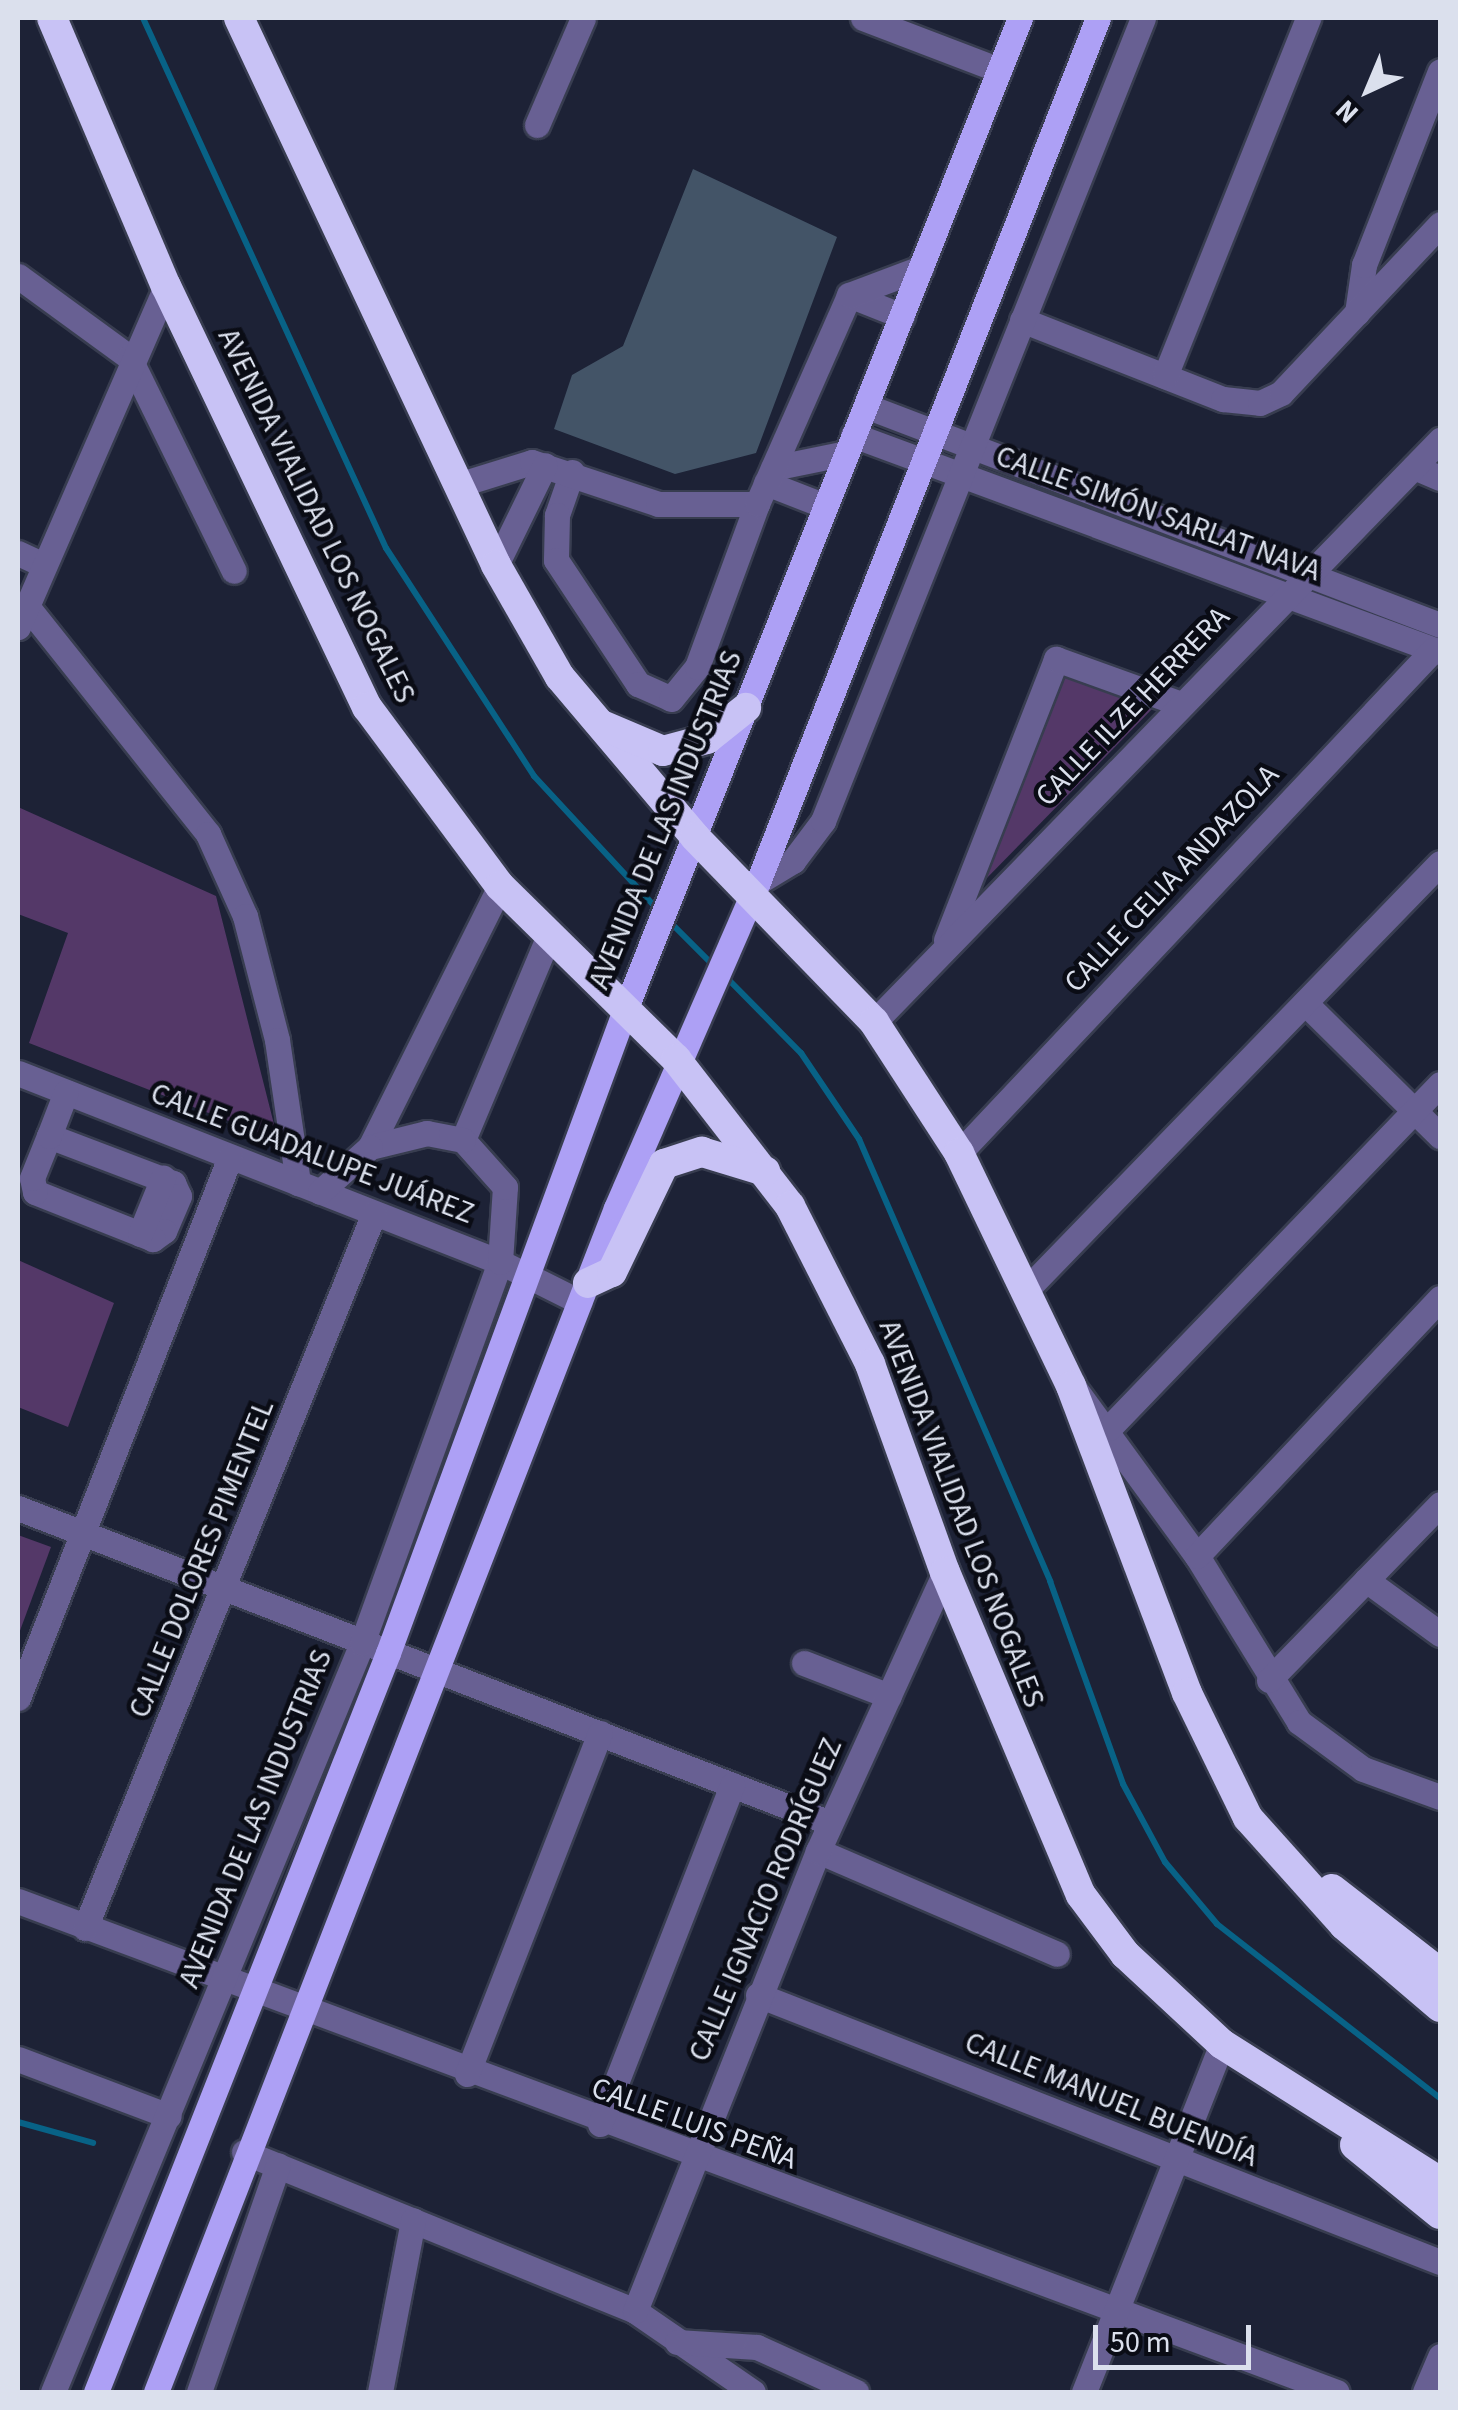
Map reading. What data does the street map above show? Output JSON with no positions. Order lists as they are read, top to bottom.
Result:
{
  "streets": {
    "highway": ["AVENIDA VIALIDAD LOS NOGALES"],
    "main road": ["AVENIDA DE LAS INDUSTRIAS"],
    "street": [
      "CALLE SIMÓN SARLAT NAVA",
      "CALLE ILZE HERRERA",
      "CALLE CELIA ANDAZOLA",
      "CALLE GUADALUPE JUÁREZ",
      "CALLE DOLORES PIMENTEL",
      "CALLE IGNACIO RODRÍGUEZ",
      "CALLE MANUEL BUENDÍA",
      "CALLE LUIS PEÑA"
    ]
  },
  "crossings": [
    ["CALLE SIMÓN SARLAT NAVA", "CALLE ILZE HERRERA"],
    ["CALLE SIMÓN SARLAT NAVA", "AVENIDA DE LAS INDUSTRIAS"],
    ["CALLE SIMÓN SARLAT NAVA", "CALLE CELIA ANDAZOLA"],
    ["AVENIDA VIALIDAD LOS NOGALES", "AVENIDA DE LAS INDUSTRIAS"],
    ["AVENIDA VIALIDAD LOS NOGALES", "CALLE IGNACIO RODRÍGUEZ"],
    ["AVENIDA DE LAS INDUSTRIAS", "CALLE GUADALUPE JUÁREZ"],
    ["AVENIDA DE LAS INDUSTRIAS", "CALLE LUIS PEÑA"],
    ["CALLE GUADALUPE JUÁREZ", "CALLE DOLORES PIMENTEL"],
    ["CALLE DOLORES PIMENTEL", "CALLE LUIS PEÑA"],
    ["CALLE IGNACIO RODRÍGUEZ", "CALLE MANUEL BUENDÍA"],
    ["CALLE IGNACIO RODRÍGUEZ", "CALLE LUIS PEÑA"]
  ],
  "scale_bar": "50 m",
  "north": "bottom left"
}
